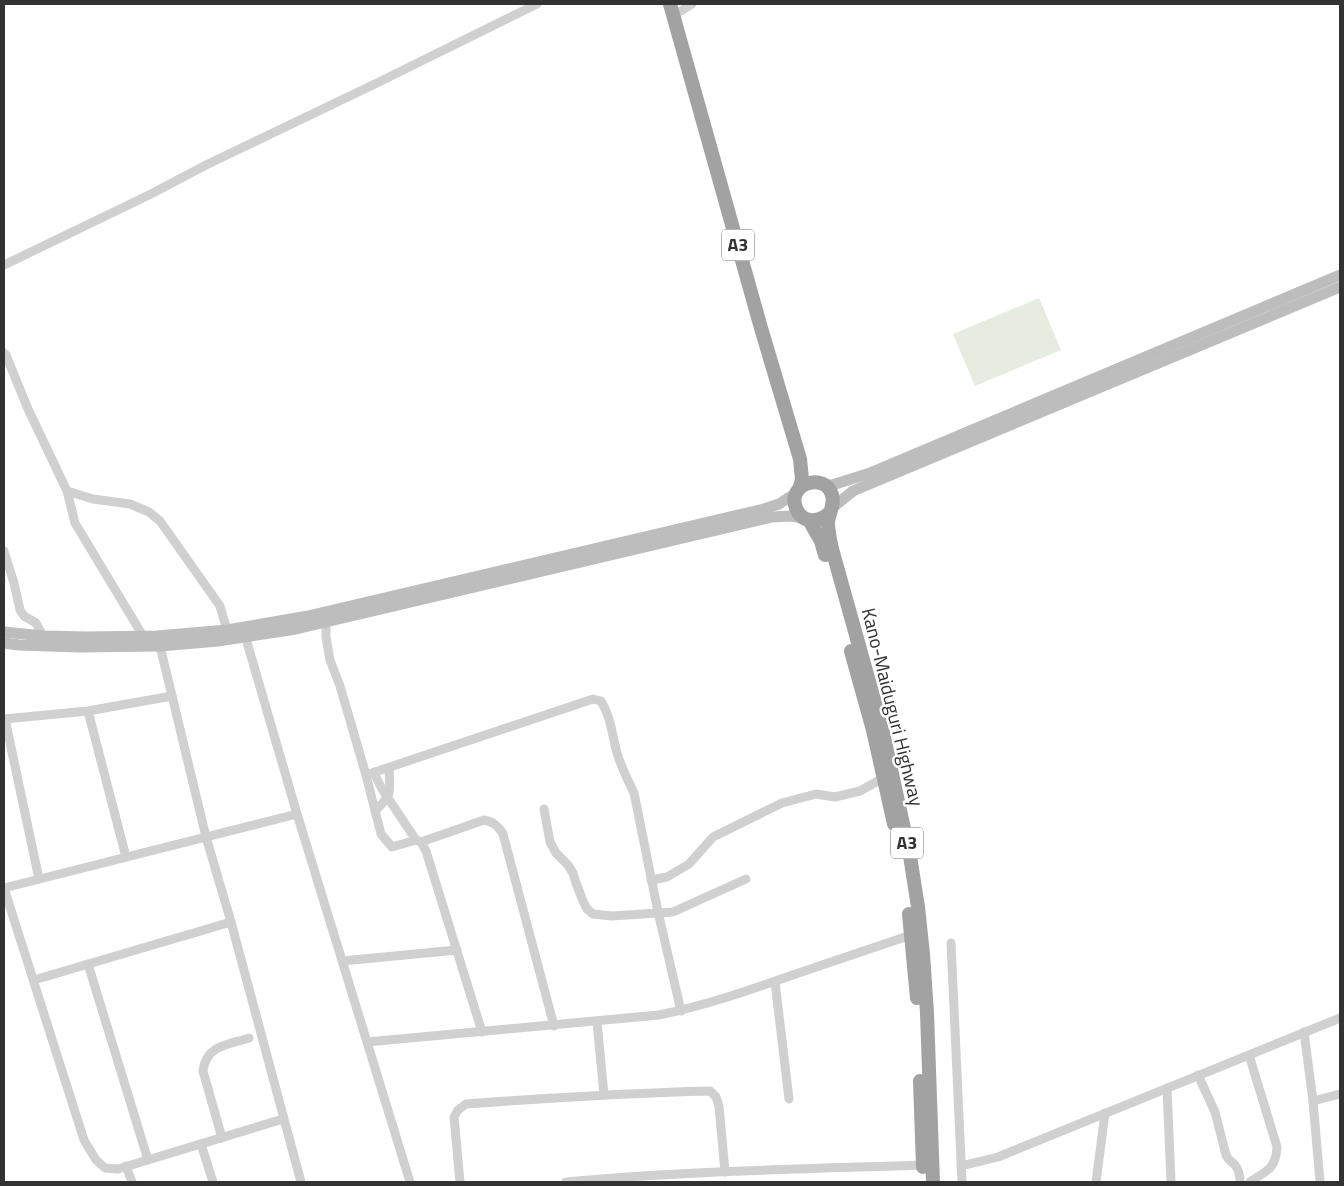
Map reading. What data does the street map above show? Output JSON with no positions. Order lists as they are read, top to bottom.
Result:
{
  "streets": {
    "highway": ["A3", "Kano-Maiduguri Highway"]
  },
  "crossings": [
    ["A3", "Kano-Maiduguri Highway"]
  ]
}
